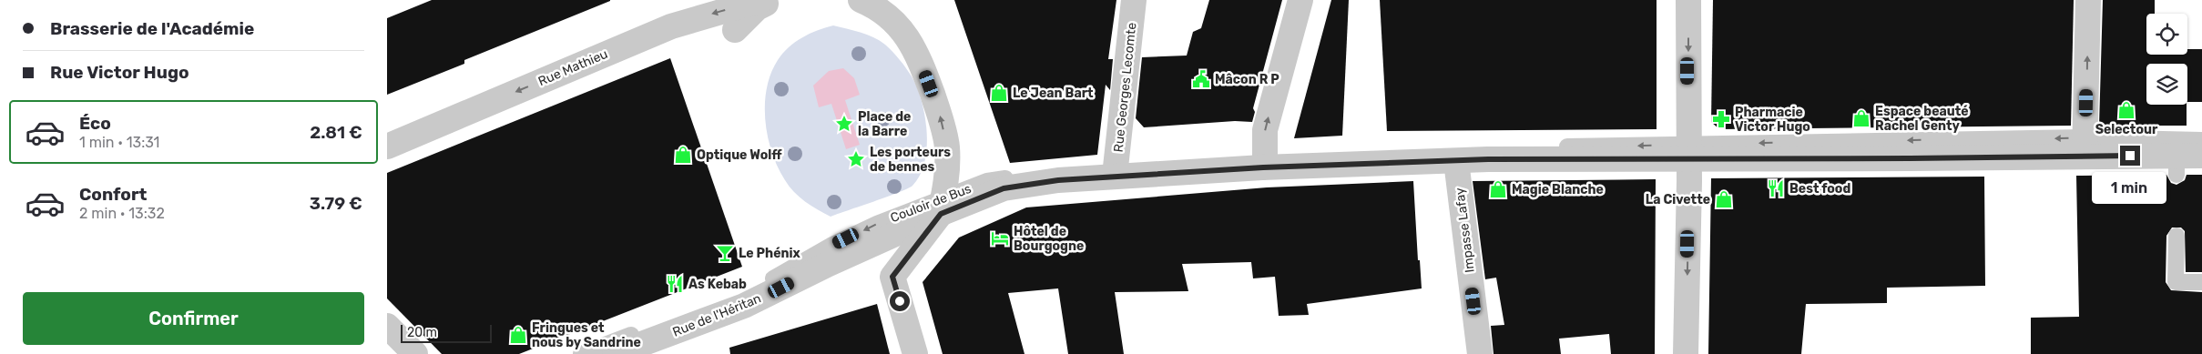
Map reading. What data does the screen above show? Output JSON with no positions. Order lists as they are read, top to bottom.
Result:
{
  "streets": {
    "street": [
      "Rue Mathieu",
      "Rue Georges Lecomte",
      "Impasse Lafay",
      "Rue de l'Héritan"
    ],
    "lane": ["Couloir de Bus"]
  },
  "crossings": [
    ["Rue Georges Lecomte", "Rue de l'Héritan"],
    ["Couloir de Bus", "Rue de l'Héritan"],
    ["Impasse Lafay", "Rue de l'Héritan"]
  ],
  "one_way": ["Rue Mathieu", "Couloir de Bus"],
  "places": {
    "public building": ["Mâcon R P"],
    "shop": [
      "Le Jean Bart",
      "Selectour",
      "Espace beauté Rachel Genty",
      "Optique Wolff",
      "Magie Blanche",
      "La Civette",
      "Fringues et nous by Sandrine"
    ],
    "pharmacy": ["Pharmacie Victor Hugo"],
    "place": ["Place de la Barre", "Les porteurs de bennes"],
    "restaurant": ["Best food", "As Kebab"],
    "hotel": ["Hôtel de Bourgogne"],
    "bar": ["Le Phénix"]
  },
  "scale_bar": "20 m",
  "page": {
    "banner": ["Brasserie de l'Académie", "Rue Victor Hugo"],
    "list": [
      {
        "name": "Éco",
        "note": "1 min · 13:31",
        "value": "2.81 €"
      },
      {
        "name": "Confort",
        "note": "2 min · 13:32",
        "value": "3.79 €"
      }
    ],
    "bubble": "1 min",
    "buttons": "Confirmer",
    "scale": "20 m"
  }
}
